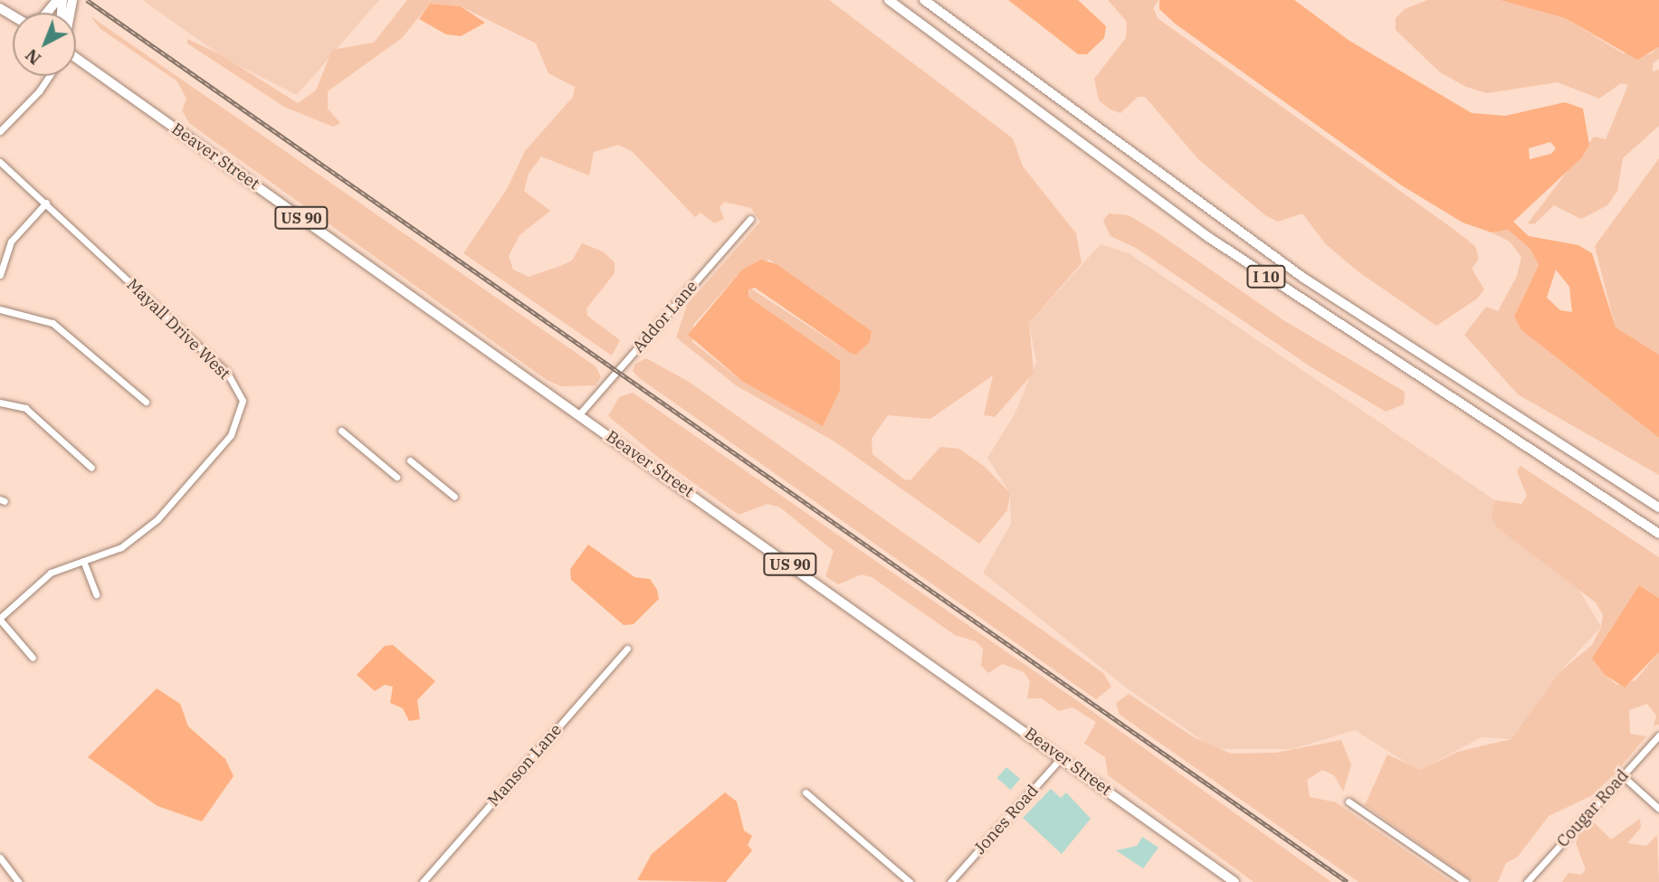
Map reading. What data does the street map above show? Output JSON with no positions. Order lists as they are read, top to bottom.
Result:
{
  "streets": {
    "highway": ["I 10"],
    "main road": ["Beaver Street", "US 90"],
    "street": [
      "Addor Lane",
      "Mayall Drive West",
      "Manson Lane",
      "Cougar Road",
      "Jones Road"
    ]
  },
  "crossings": [
    ["Beaver Street", "Addor Lane"],
    ["Beaver Street", "Jones Road"]
  ],
  "north": "bottom left"
}
